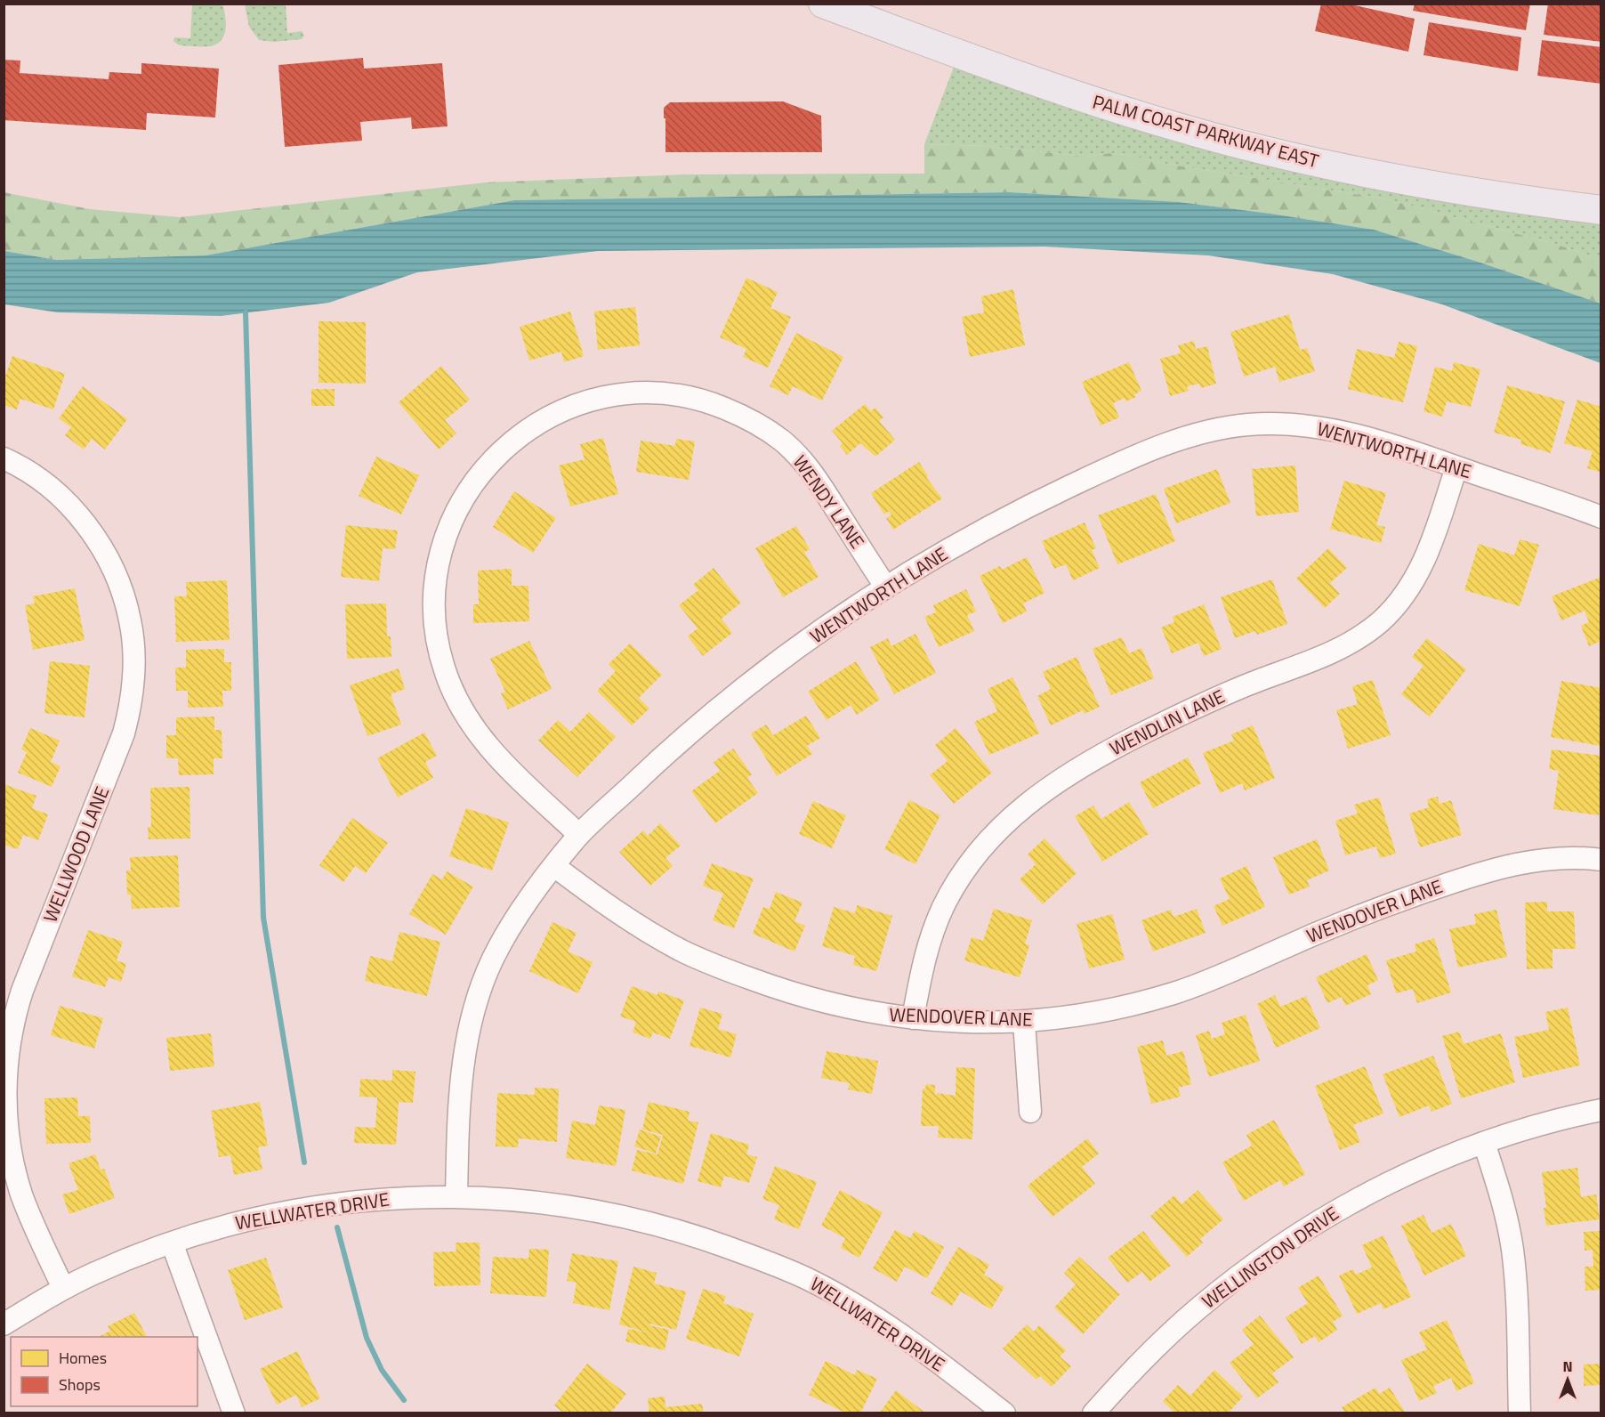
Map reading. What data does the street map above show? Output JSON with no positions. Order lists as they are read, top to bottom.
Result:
{
  "streets": {
    "main road": ["PALM COAST PARKWAY EAST"],
    "street": [
      "WENTWORTH LANE",
      "WENDY LANE",
      "WENDLIN LANE",
      "WELLWOOD LANE",
      "WENDOVER LANE",
      "WELLWATER DRIVE",
      "WELLINGTON DRIVE"
    ]
  },
  "crossings": [
    ["WENTWORTH LANE", "WENDY LANE"],
    ["WENTWORTH LANE", "WENDLIN LANE"],
    ["WENTWORTH LANE", "WENDOVER LANE"],
    ["WENTWORTH LANE", "WELLWATER DRIVE"],
    ["WENDLIN LANE", "WENDOVER LANE"],
    ["WELLWOOD LANE", "WELLWATER DRIVE"]
  ],
  "legend": ["Homes", "Shops"],
  "north": "top"
}
